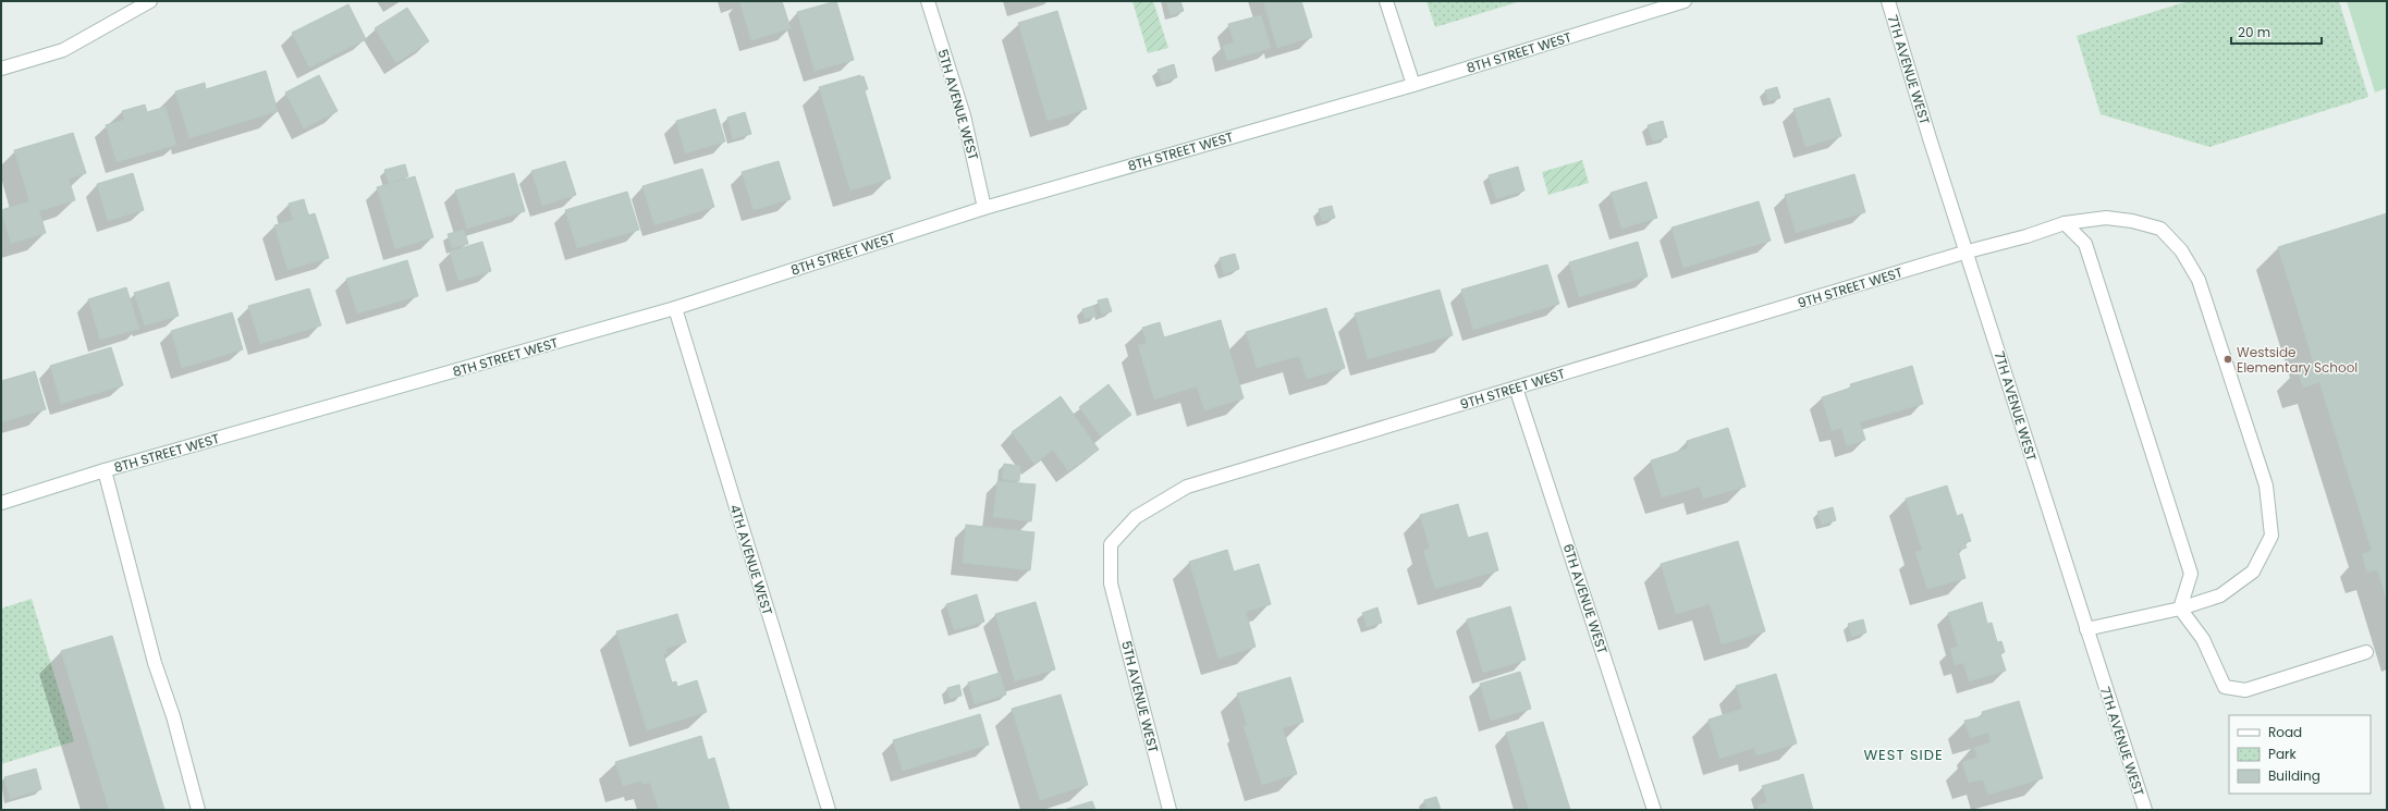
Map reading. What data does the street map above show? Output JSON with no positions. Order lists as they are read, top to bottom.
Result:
{
  "streets": {
    "street": [
      "8TH STREET WEST",
      "7TH AVENUE WEST",
      "5TH AVENUE WEST",
      "9TH STREET WEST",
      "4TH AVENUE WEST",
      "6TH AVENUE WEST"
    ]
  },
  "crossings": [
    ["8TH STREET WEST", "5TH AVENUE WEST"],
    ["8TH STREET WEST", "4TH AVENUE WEST"],
    ["7TH AVENUE WEST", "9TH STREET WEST"],
    ["5TH AVENUE WEST", "9TH STREET WEST"],
    ["9TH STREET WEST", "6TH AVENUE WEST"]
  ],
  "districts": ["WEST SIDE"],
  "places": ["Westside Elementary School"],
  "legend": ["Road", "Park", "Building"],
  "scale_bar": "20 m"
}
